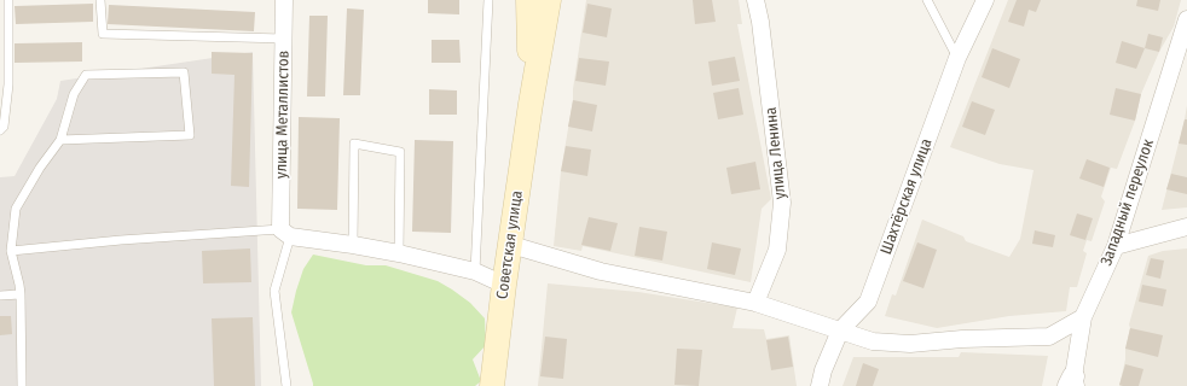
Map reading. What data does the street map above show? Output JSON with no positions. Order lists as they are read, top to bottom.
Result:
{
  "streets": {
    "main road": ["Советская улица"],
    "street": [
      "улица Металлистов",
      "улица Ленина",
      "Шахтёрская улица",
      "Западный переулок"
    ]
  }
}
